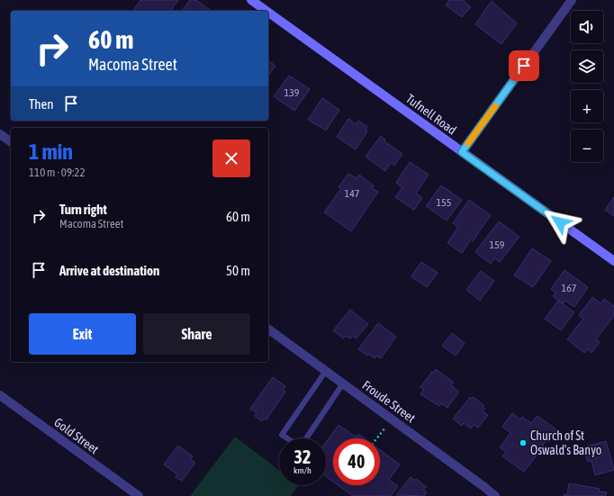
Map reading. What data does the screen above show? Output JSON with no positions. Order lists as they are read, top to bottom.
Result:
{
  "streets": {
    "street": ["Tufnell Road", "Froude Street", "Gold Street"]
  },
  "places": ["Church of St Oswald's Banyo"],
  "house_numbers": [
    "139",
    "147",
    "155",
    "159",
    "167"
  ],
  "page": {
    "map_buttons": ["+", "−"],
    "turn": ["60 m", "Macoma Street"],
    "then": "Then",
    "heading": ["1 min", "110 m · 09:22"],
    "list": [
      {
        "name": "Turn right",
        "note": "Macoma Street",
        "value": "60 m"
      },
      {
        "name": "Arrive at destination",
        "value": "50 m"
      }
    ],
    "buttons": ["Exit", "Share"],
    "speed": "32 km/h",
    "limit": "40"
  }
}
